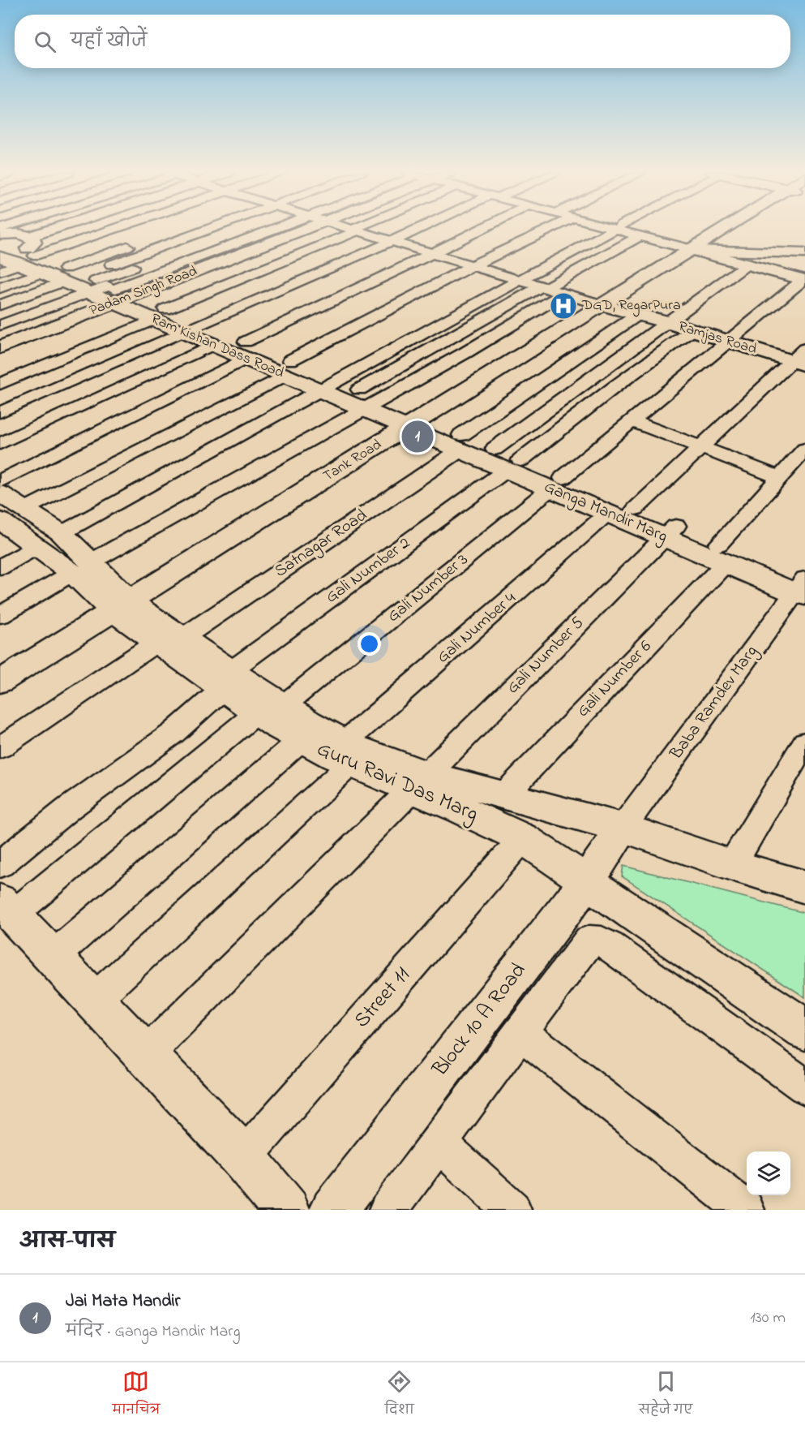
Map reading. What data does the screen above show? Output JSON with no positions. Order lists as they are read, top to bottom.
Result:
{
  "streets": {
    "street": [
      "Padam Singh Road",
      "Ramjas Road",
      "Ram Kishan Dass Road",
      "Tank Road",
      "Ganga Mandir Marg",
      "Satnagar Road",
      "Gali Number 2",
      "Gali Number 3",
      "Gali Number 4",
      "Gali Number 5",
      "Gali Number 6",
      "Baba Ramdev Marg",
      "Guru Ravi Das Marg",
      "Street 11",
      "Block 10 A Road"
    ]
  },
  "crossings": [
    ["Padam Singh Road", "Ram Kishan Dass Road"],
    ["Ramjas Road", "Tank Road"],
    ["Ramjas Road", "Satnagar Road"],
    ["Ramjas Road", "Gali Number 2"],
    ["Ram Kishan Dass Road", "Tank Road"],
    ["Ram Kishan Dass Road", "Ganga Mandir Marg"],
    ["Tank Road", "Ganga Mandir Marg"],
    ["Tank Road", "Guru Ravi Das Marg"],
    ["Ganga Mandir Marg", "Satnagar Road"],
    ["Ganga Mandir Marg", "Gali Number 2"],
    ["Ganga Mandir Marg", "Gali Number 3"],
    ["Ganga Mandir Marg", "Gali Number 4"],
    ["Ganga Mandir Marg", "Gali Number 5"],
    ["Ganga Mandir Marg", "Gali Number 6"],
    ["Ganga Mandir Marg", "Baba Ramdev Marg"],
    ["Satnagar Road", "Guru Ravi Das Marg"],
    ["Gali Number 2", "Guru Ravi Das Marg"],
    ["Gali Number 3", "Guru Ravi Das Marg"],
    ["Gali Number 4", "Guru Ravi Das Marg"],
    ["Gali Number 5", "Guru Ravi Das Marg"],
    ["Gali Number 6", "Guru Ravi Das Marg"],
    ["Baba Ramdev Marg", "Guru Ravi Das Marg"],
    ["Baba Ramdev Marg", "Block 10 A Road"],
    ["Guru Ravi Das Marg", "Street 11"],
    ["Guru Ravi Das Marg", "Block 10 A Road"]
  ],
  "places": {
    "hospital": ["DGD, RegarPura"]
  },
  "page": {
    "search": "यहाँ खोजें",
    "pins": "1",
    "heading": "आस-पास",
    "list": [
      {
        "mark": "1",
        "name": "Jai Mata Mandir",
        "note": "मंदिर · Ganga Mandir Marg",
        "value": "130 m"
      }
    ],
    "nav": ["मानचित्र", "दिशा", "सहेजे गए"]
  }
}
